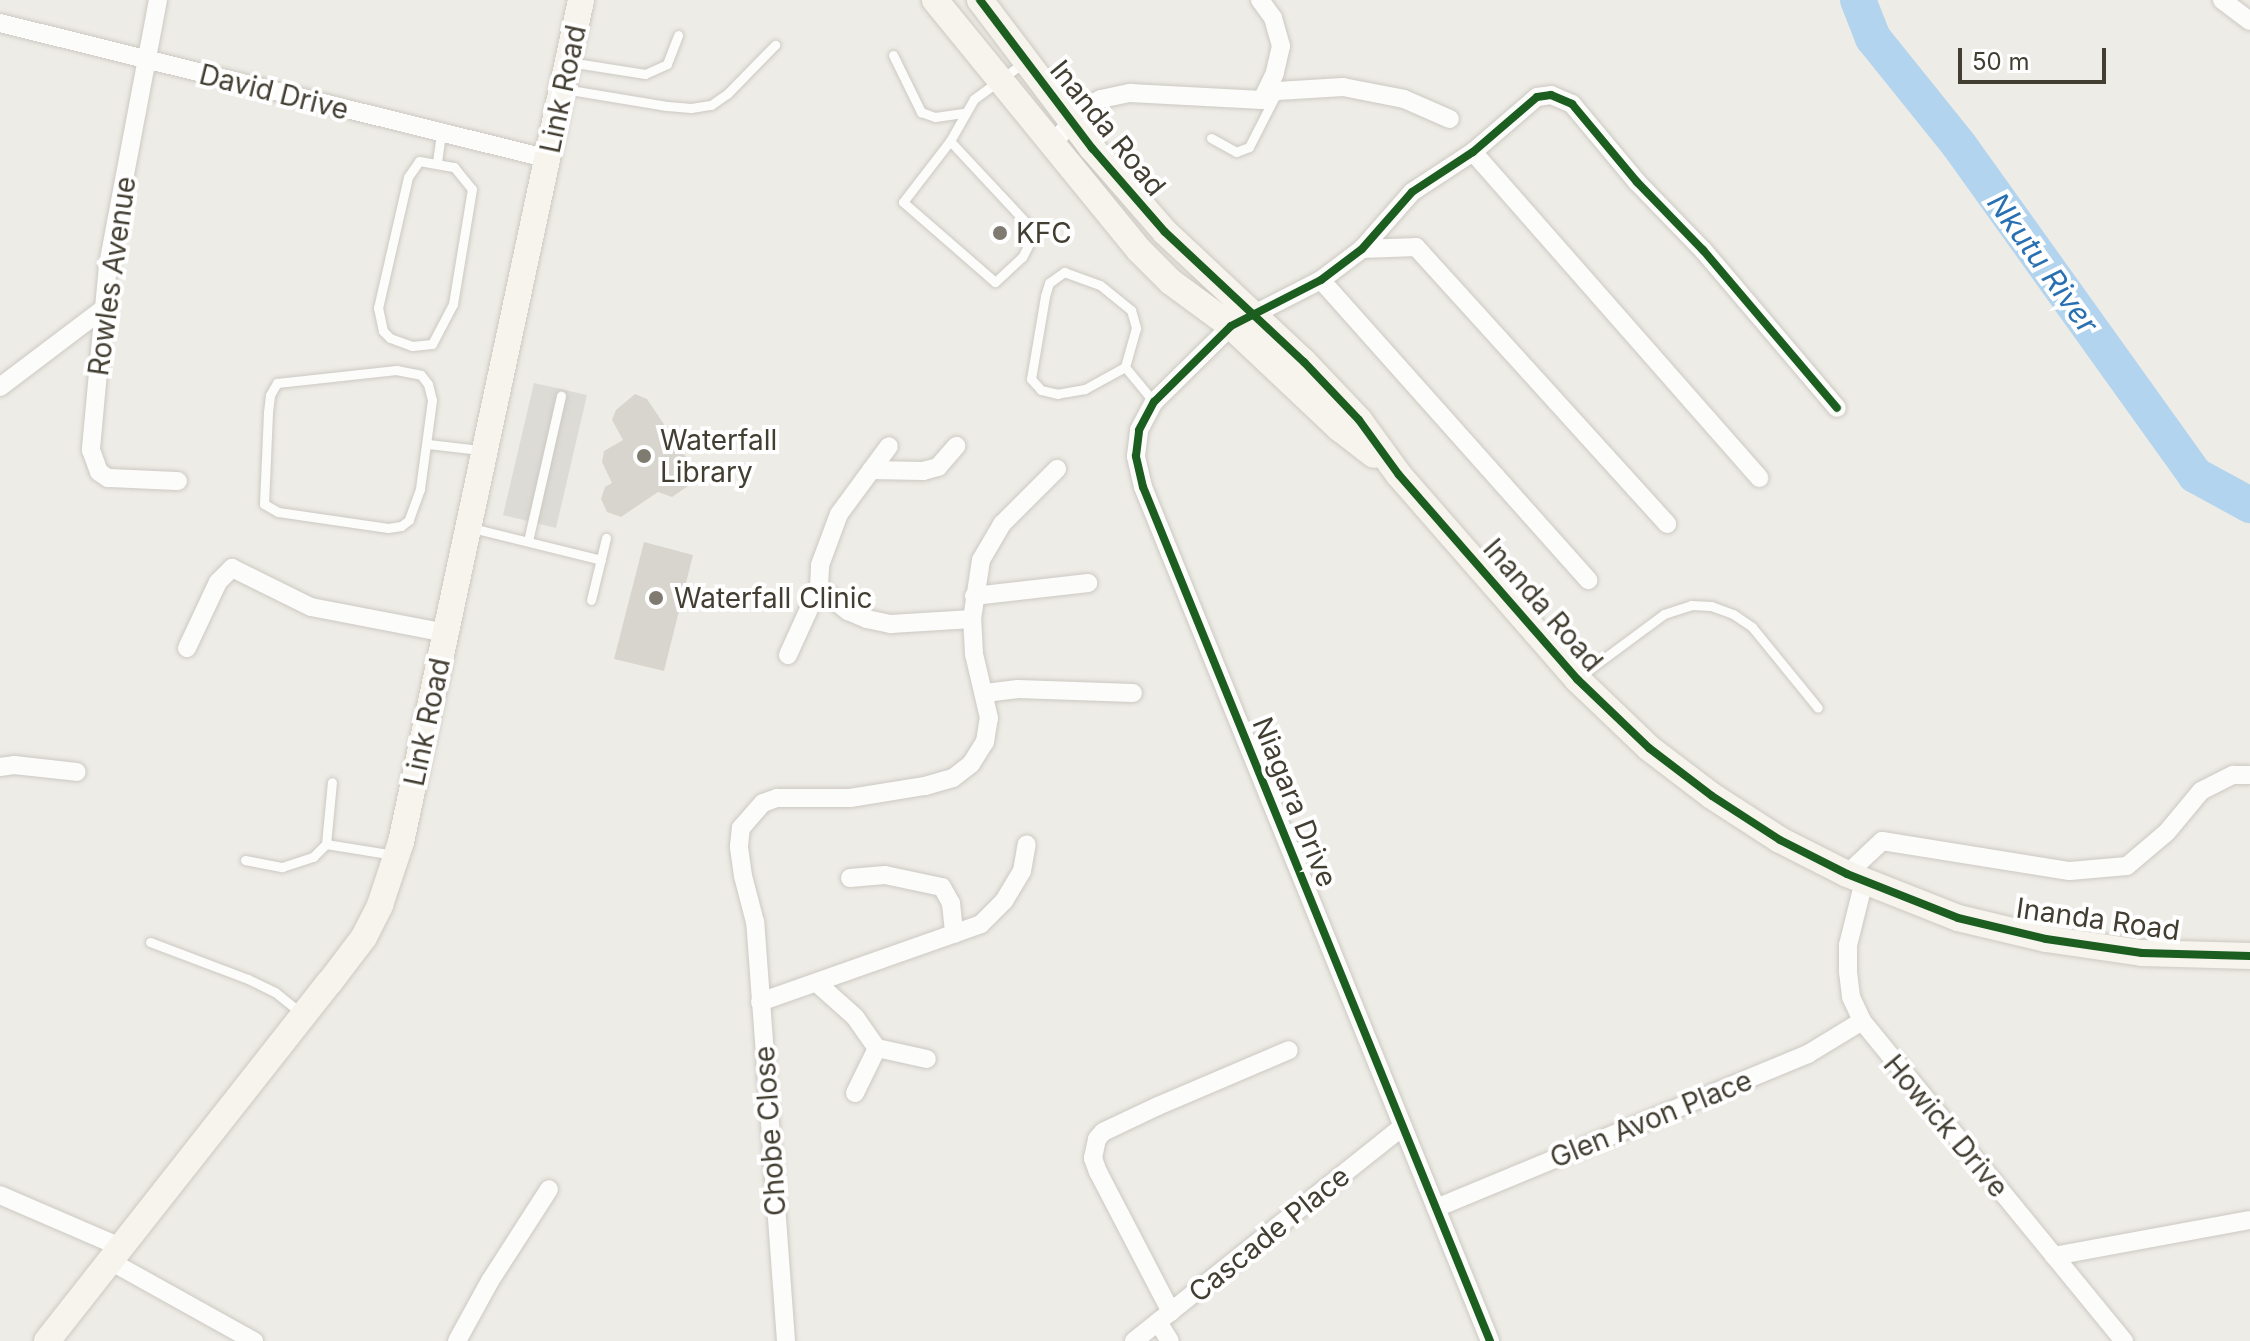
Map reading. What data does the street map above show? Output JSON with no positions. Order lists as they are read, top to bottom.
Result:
{
  "streets": {
    "street": [
      "Link Road",
      "David Drive",
      "Inanda Road",
      "Rowles Avenue",
      "Niagara Drive",
      "Glen Avon Place",
      "Howick Drive",
      "Chobe Close",
      "Cascade Place"
    ]
  },
  "crossings": [
    ["Link Road", "David Drive"],
    ["David Drive", "Rowles Avenue"],
    ["Inanda Road", "Niagara Drive"],
    ["Inanda Road", "Howick Drive"],
    ["Niagara Drive", "Glen Avon Place"],
    ["Niagara Drive", "Cascade Place"],
    ["Glen Avon Place", "Howick Drive"]
  ],
  "water": ["Nkutu River"],
  "places": ["KFC", "Waterfall Library", "Waterfall Clinic"],
  "scale_bar": "50 m"
}
